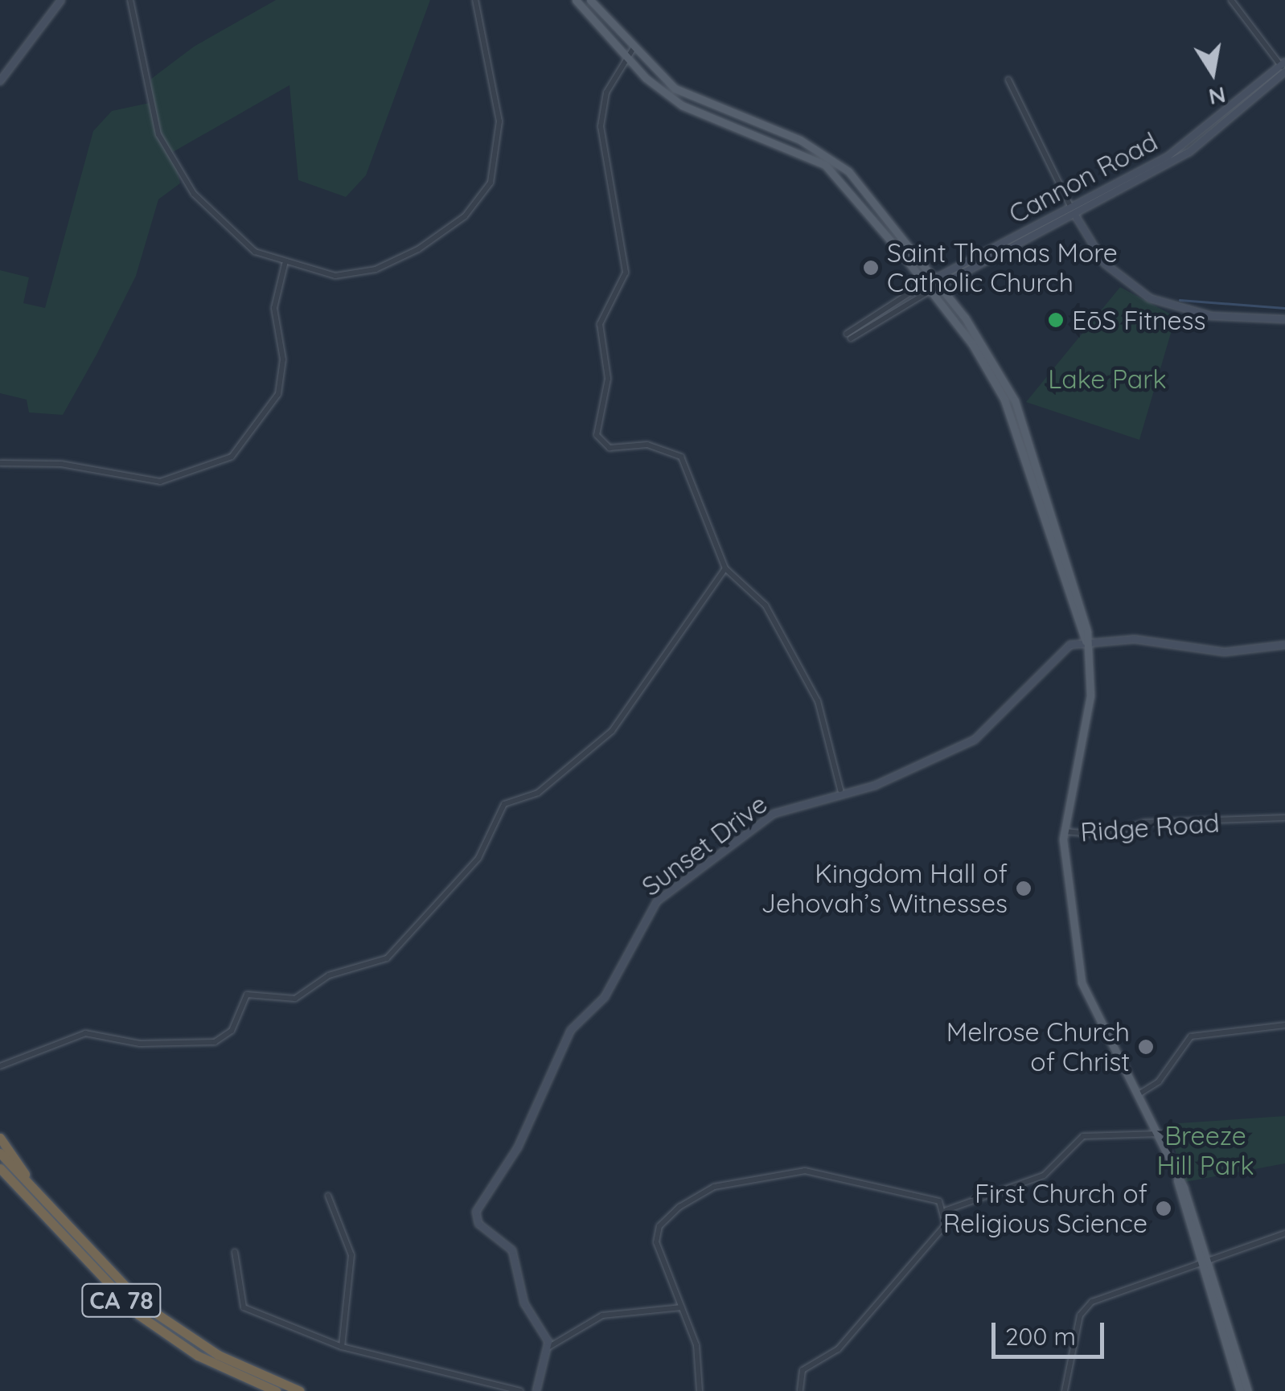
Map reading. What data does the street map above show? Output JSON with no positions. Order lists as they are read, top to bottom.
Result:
{
  "streets": {
    "highway": ["CA 78"],
    "main road": ["Cannon Road", "Sunset Drive"],
    "street": ["Ridge Road"]
  },
  "parks": ["Lake Park", "Breeze Hill Park"],
  "places": [
    "Saint Thomas More Catholic Church",
    "EōS Fitness",
    "Kingdom Hall of Jehovah’s Witnesses",
    "Melrose Church of Christ",
    "First Church of Religious Science"
  ],
  "scale_bar": "200 m",
  "north": "bottom"
}
